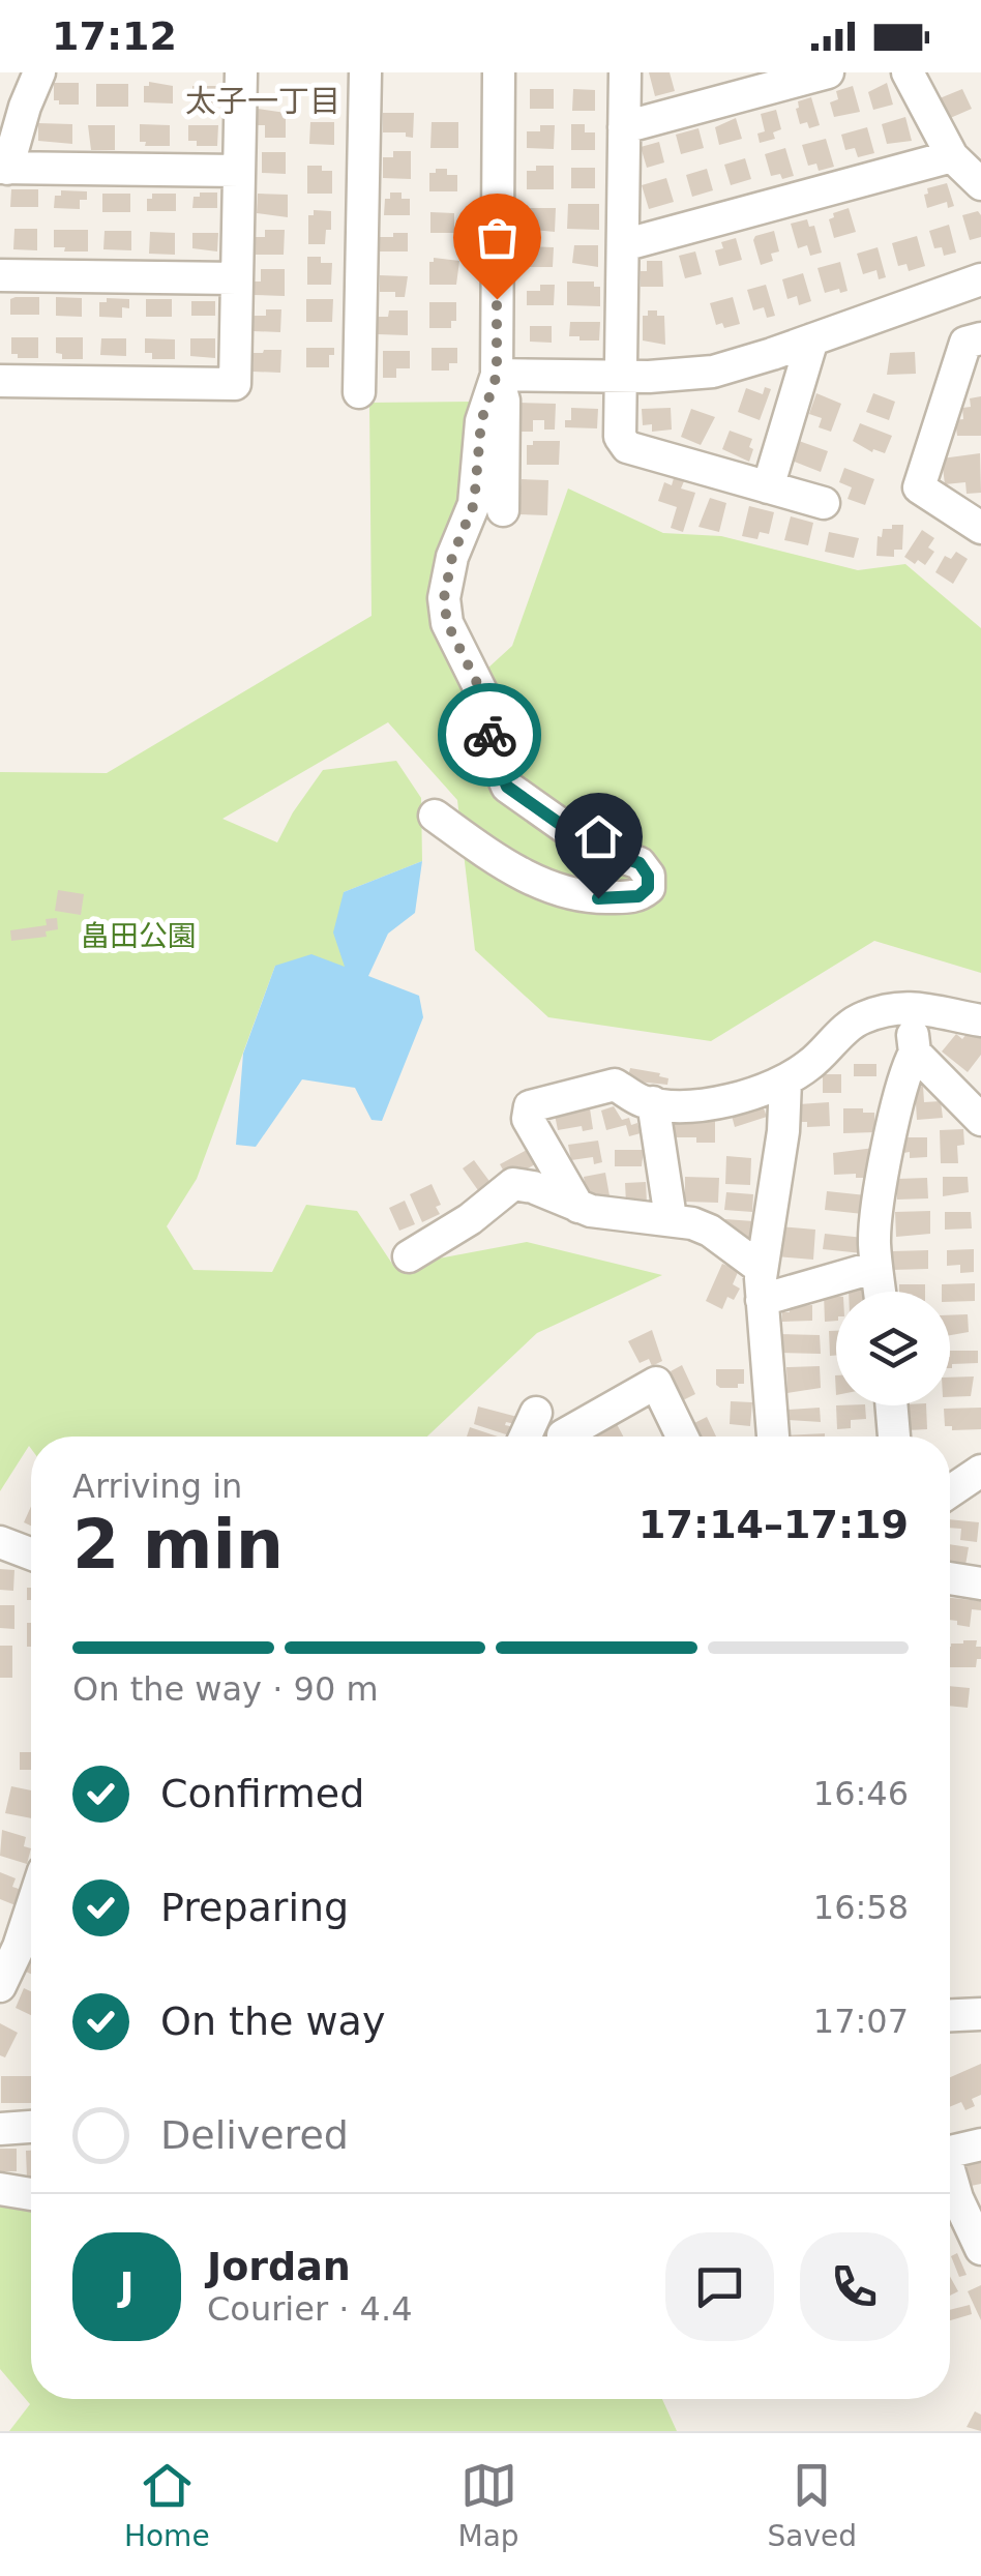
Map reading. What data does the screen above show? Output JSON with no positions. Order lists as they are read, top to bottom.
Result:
{
  "districts": ["太子一丁目"],
  "parks": ["畠田公園"],
  "page": {
    "status": "17:12",
    "heading": ["2 min", "Arriving in", "17:14–17:19"],
    "panel": ["Jordan", "Courier · 4.4"],
    "bar": "On the way · 90 m",
    "list": [
      ["Confirmed", "16:46"],
      ["Preparing", "16:58"],
      ["On the way", "17:07"],
      "Delivered"
    ],
    "round": "J",
    "tabs": ["Home", "Map", "Saved"]
  }
}
